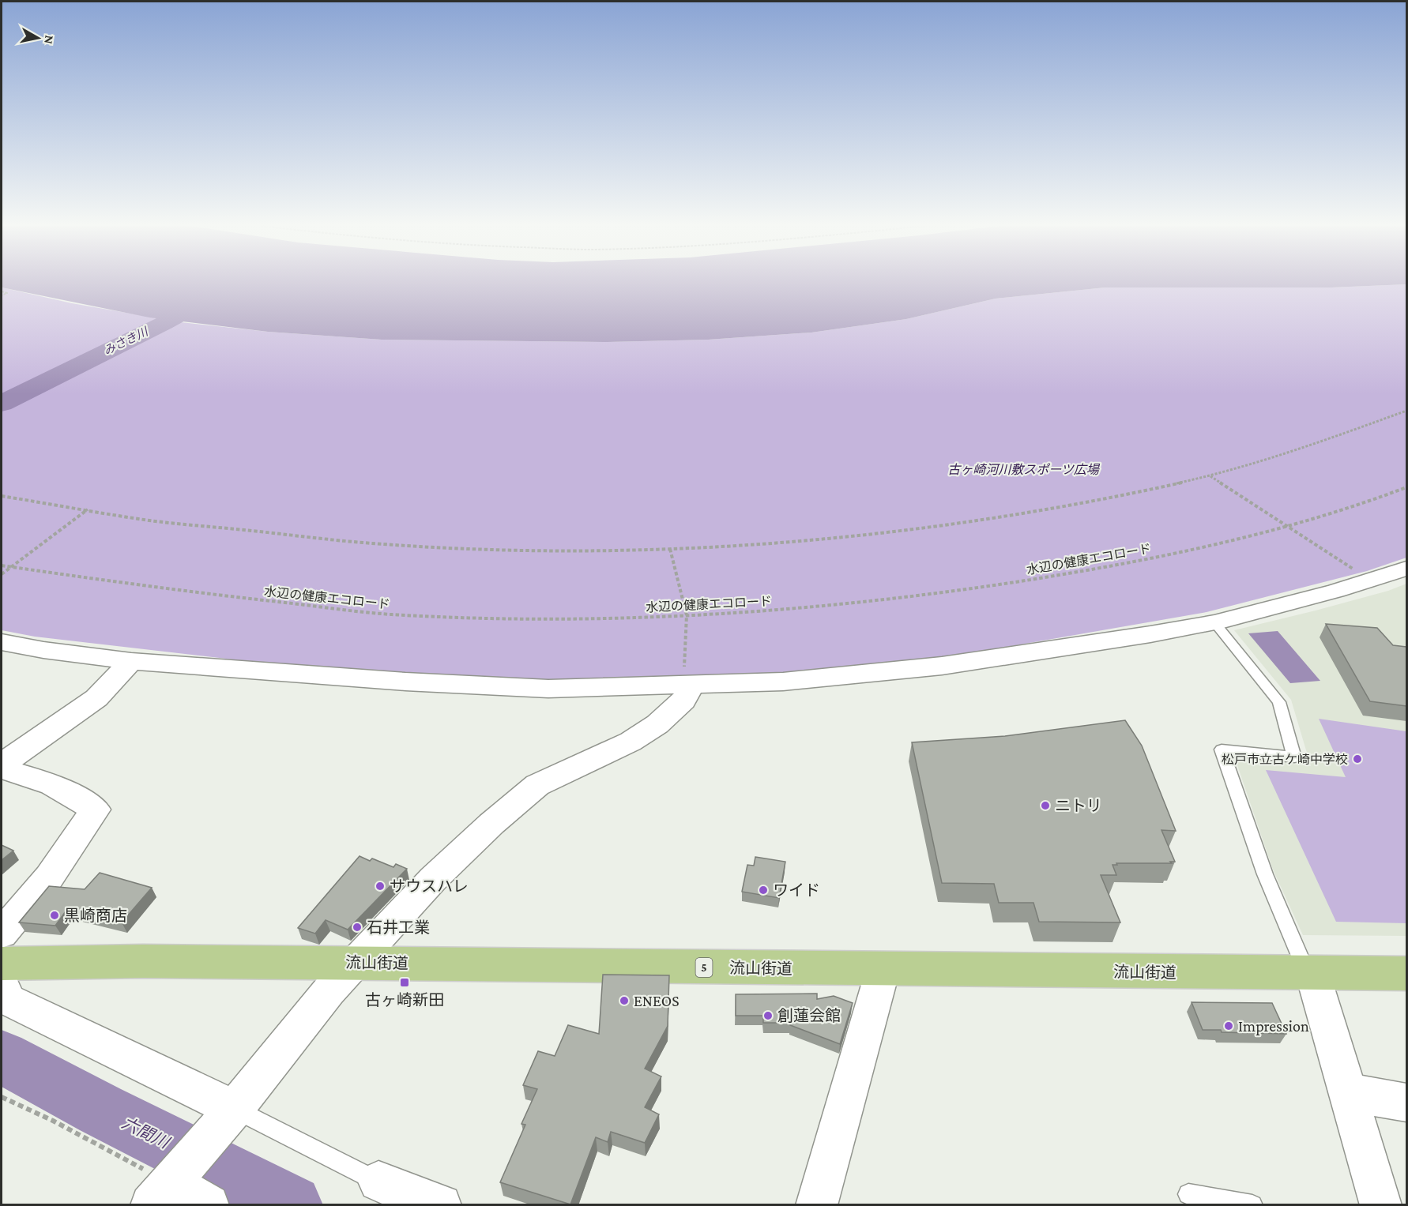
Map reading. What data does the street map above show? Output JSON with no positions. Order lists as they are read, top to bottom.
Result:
{
  "streets": {
    "main road": ["流山街道", "5"],
    "path": ["水辺の健康エコロード"]
  },
  "water": ["みさき川", "六間川"],
  "parks": ["古ヶ崎河川敷スポーツ広場"],
  "places": {
    "other": [
      "松戸市立古ケ崎中学校",
      "ニトリ",
      "サウスハレ",
      "ワイド",
      "黒崎商店",
      "石井工業",
      "ENEOS",
      "創蓮会館",
      "Impression"
    ],
    "transit": ["古ヶ崎新田"]
  },
  "north": "right"
}
